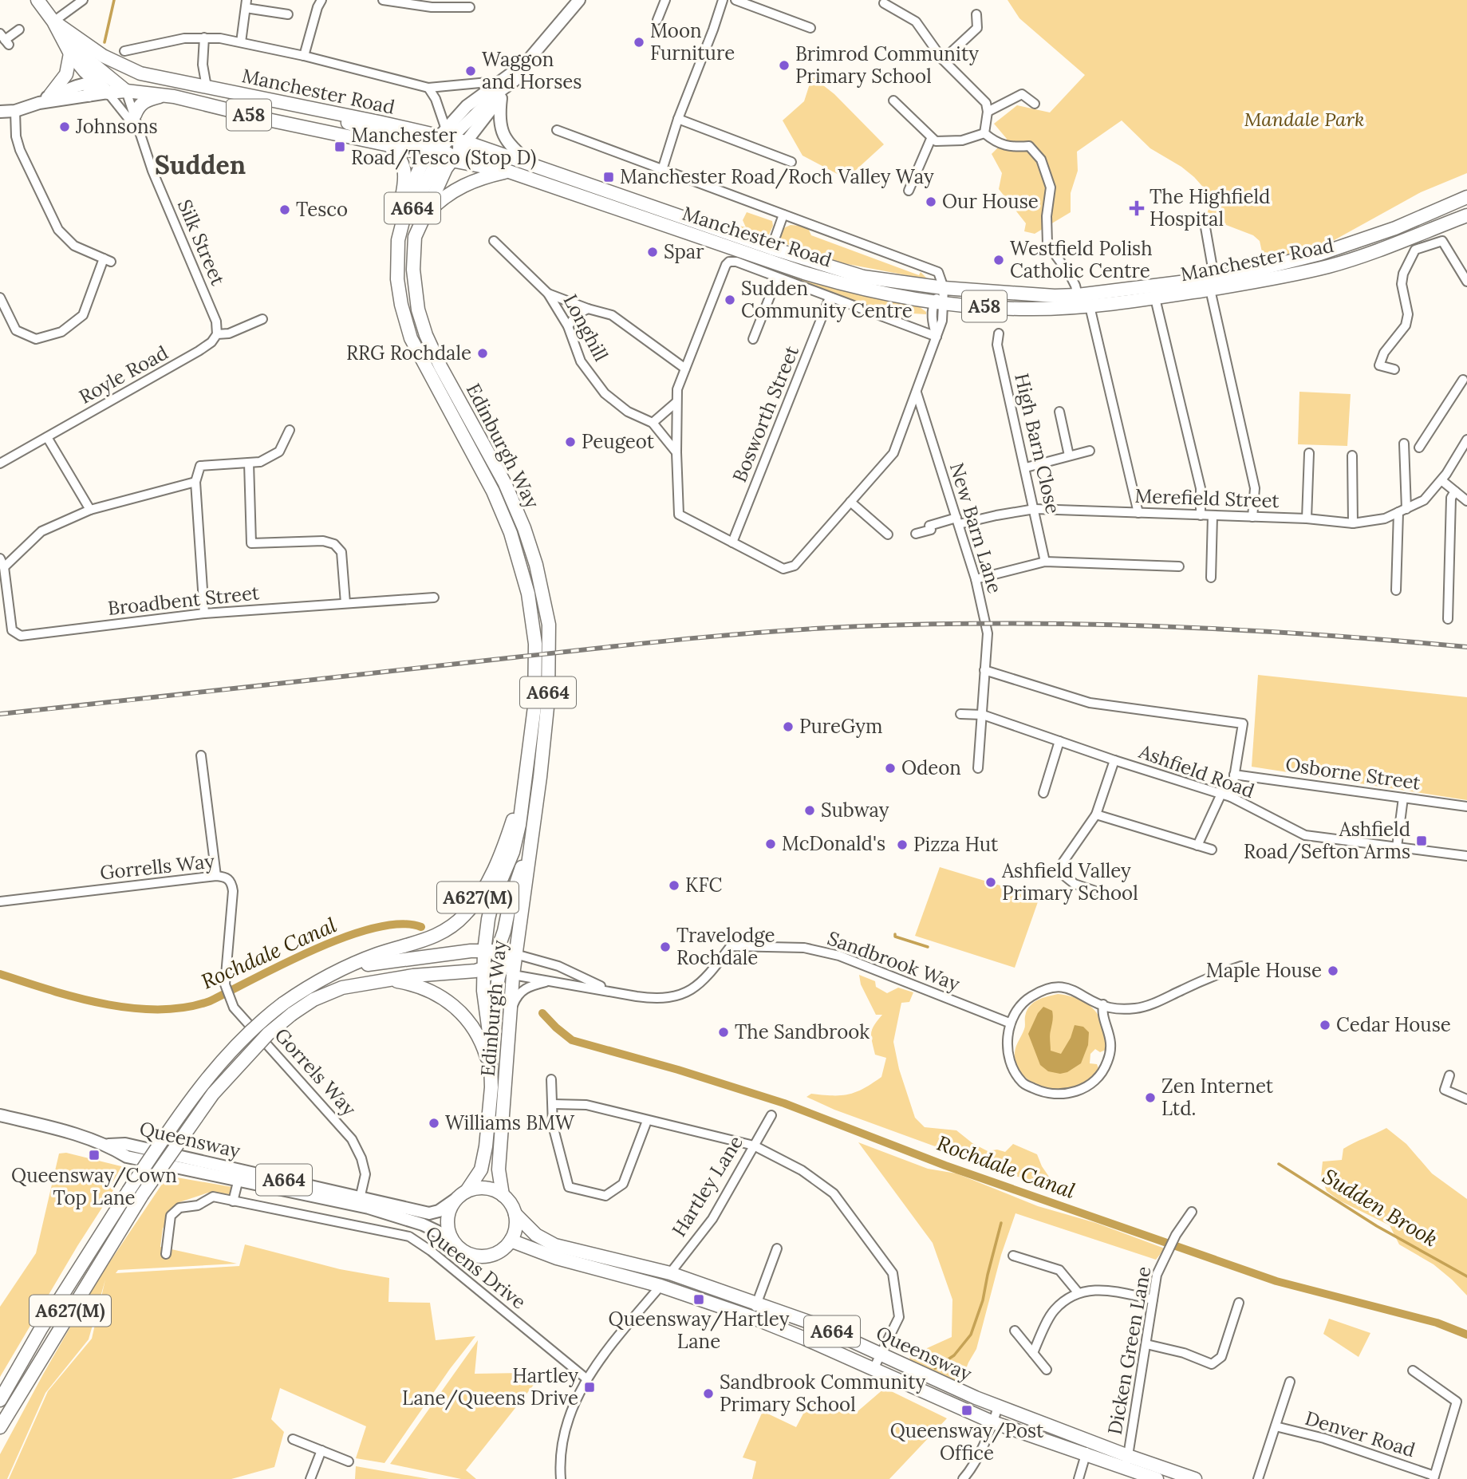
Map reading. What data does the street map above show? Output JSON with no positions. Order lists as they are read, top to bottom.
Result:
{
  "streets": {
    "highway": [
      "Manchester Road",
      "A58",
      "A664",
      "Edinburgh Way",
      "A627(M)",
      "Queensway"
    ],
    "street": [
      "Silk Street",
      "Longhill",
      "Royle Road",
      "Bosworth Street",
      "High Barn Close",
      "Merefield Street",
      "New Barn Lane",
      "Broadbent Street",
      "Ashfield Road",
      "Osborne Street",
      "Gorrells Way",
      "Sandbrook Way",
      "Gorrels Way",
      "Hartley Lane",
      "Queens Drive",
      "Dicken Green Lane",
      "Denver Road"
    ]
  },
  "crossings": [
    ["Manchester Road", "A58"],
    ["Manchester Road", "A664"],
    ["Manchester Road", "Silk Street"],
    ["Manchester Road", "Edinburgh Way"],
    ["A58", "Silk Street"],
    ["A664", "Edinburgh Way"],
    ["A664", "Sandbrook Way"],
    ["Silk Street", "Royle Road"],
    ["High Barn Close", "Merefield Street"],
    ["Edinburgh Way", "A627(M)"],
    ["Edinburgh Way", "Sandbrook Way"],
    ["Edinburgh Way", "Queensway"],
    ["Merefield Street", "New Barn Lane"],
    ["New Barn Lane", "Ashfield Road"],
    ["Gorrells Way", "Gorrels Way"],
    ["Gorrels Way", "Queensway"],
    ["Queensway", "Hartley Lane"],
    ["Queensway", "Dicken Green Lane"]
  ],
  "districts": ["Sudden"],
  "water": ["Rochdale Canal", "Sudden Brook"],
  "parks": ["Mandale Park"],
  "places": {
    "other": [
      "Moon Furniture",
      "Brimrod Community Primary School",
      "Waggon and Horses",
      "Johnsons",
      "Our House",
      "Tesco",
      "Spar",
      "Westfield Polish Catholic Centre",
      "Sudden Community Centre",
      "RRG Rochdale",
      "Peugeot",
      "PureGym",
      "Odeon",
      "Subway",
      "McDonald's",
      "Pizza Hut",
      "Ashfield Valley Primary School",
      "KFC",
      "Travelodge Rochdale",
      "Maple House",
      "Cedar House",
      "The Sandbrook",
      "Zen Internet Ltd.",
      "Williams BMW",
      "Sandbrook Community Primary School"
    ],
    "transit": [
      "Manchester Road/Tesco (Stop D)",
      "Manchester Road/Roch Valley Way",
      "Ashfield Road/Sefton Arms",
      "Queensway/Cown Top Lane",
      "Queensway/Hartley Lane",
      "Hartley Lane/Queens Drive",
      "Queensway/Post Office"
    ],
    "health": ["The Highfield Hospital"]
  }
}
